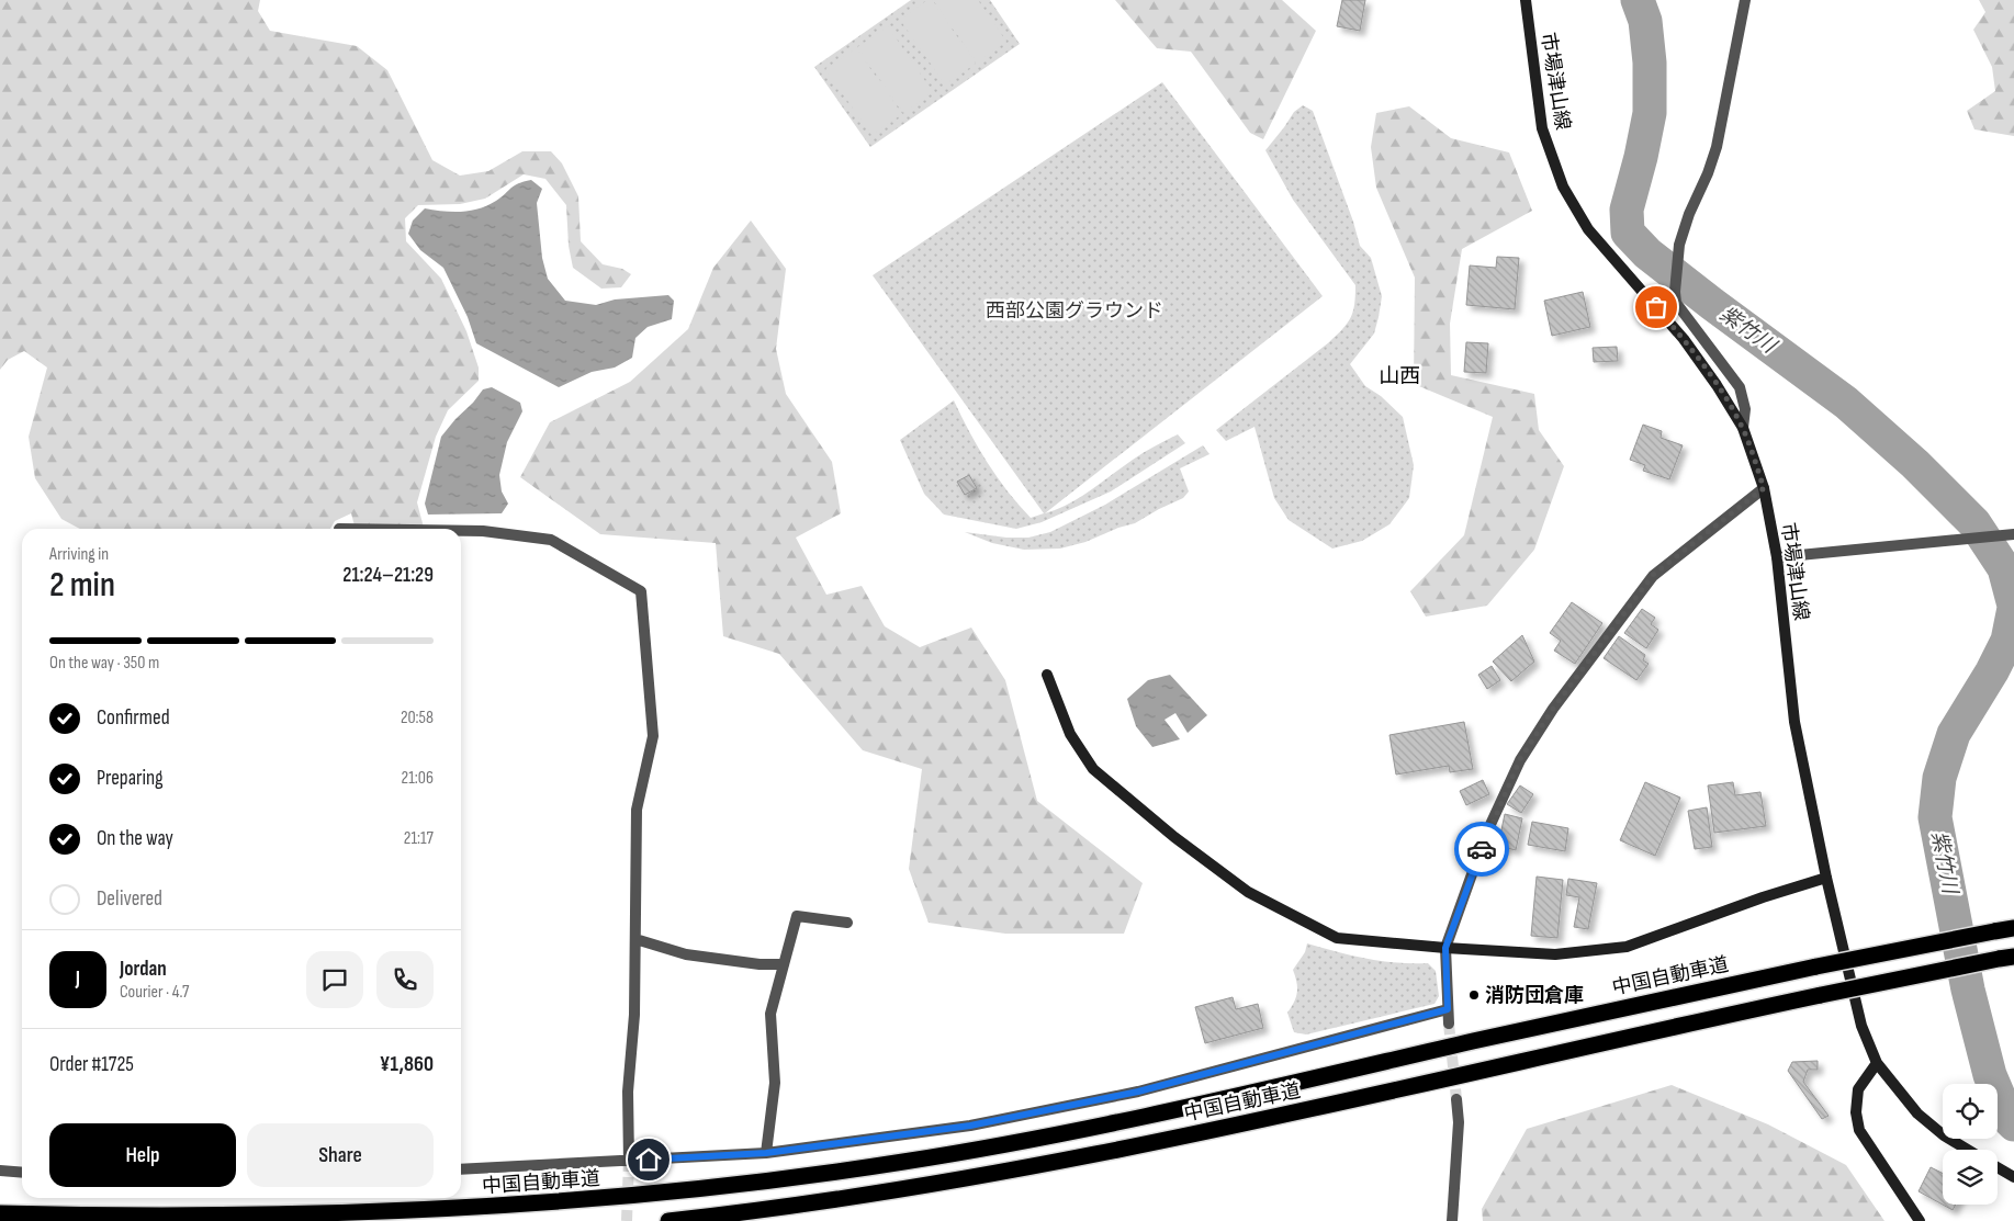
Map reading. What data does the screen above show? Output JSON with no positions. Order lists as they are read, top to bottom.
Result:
{
  "streets": {
    "highway": ["中国自動車道"],
    "main road": ["市場津山線"]
  },
  "districts": ["山西"],
  "water": ["紫竹川"],
  "parks": ["西部公園グラウンド"],
  "places": ["消防団倉庫"],
  "page": {
    "heading": ["2 min", "Arriving in", "21:24–21:29"],
    "panel": [
      "Jordan",
      "Courier · 4.7",
      "Order #1725",
      "¥1,860"
    ],
    "bar": "On the way · 350 m",
    "list": [
      ["Confirmed", "20:58"],
      ["Preparing", "21:06"],
      ["On the way", "21:17"],
      "Delivered"
    ],
    "round": "J",
    "buttons": ["Help", "Share"]
  }
}
